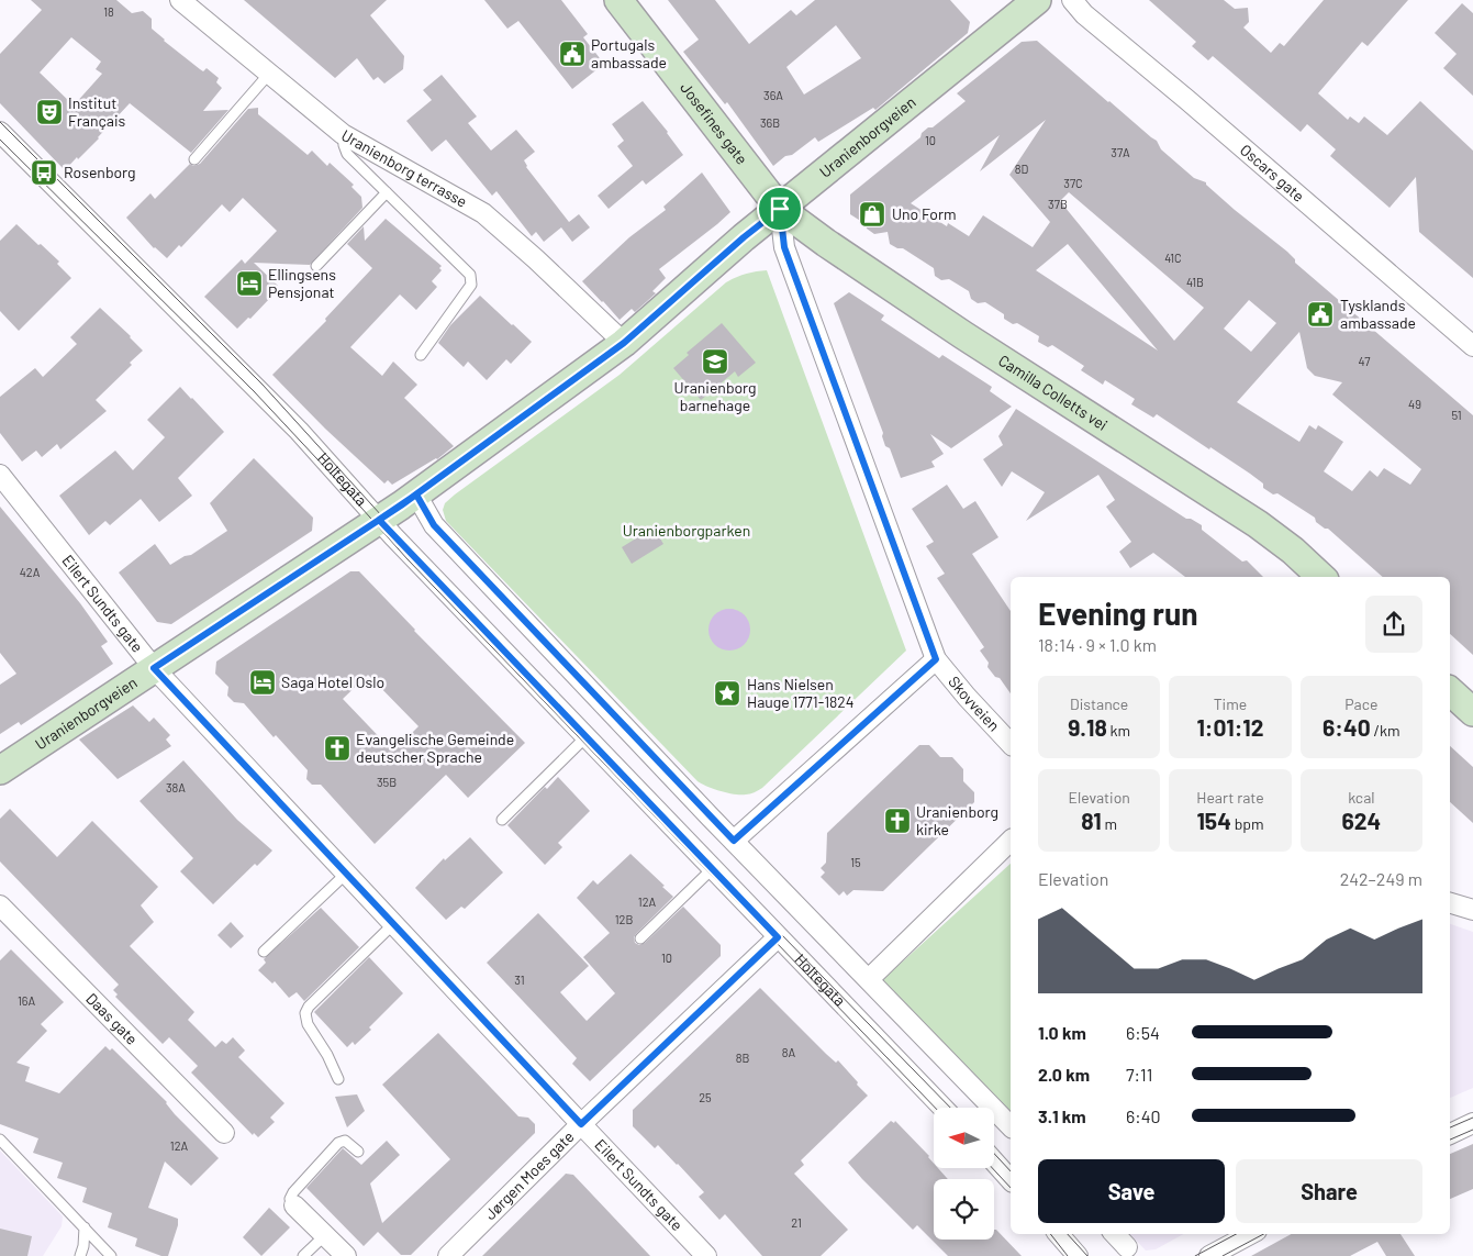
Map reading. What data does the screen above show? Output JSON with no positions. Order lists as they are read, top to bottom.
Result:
{
  "streets": {
    "street": [
      "Josefines gate",
      "Uranienborgveien",
      "Uranienborg terrasse",
      "Oscars gate",
      "Camilla Colletts vei",
      "Holtegata",
      "Eilert Sundts gate",
      "Skovveien",
      "Daas gate",
      "Jørgen Moes gate"
    ]
  },
  "crossings": [
    ["Josefines gate", "Uranienborgveien"],
    ["Josefines gate", "Camilla Colletts vei"],
    ["Uranienborgveien", "Uranienborg terrasse"],
    ["Uranienborgveien", "Camilla Colletts vei"],
    ["Uranienborgveien", "Holtegata"],
    ["Uranienborgveien", "Eilert Sundts gate"],
    ["Holtegata", "Jørgen Moes gate"],
    ["Eilert Sundts gate", "Jørgen Moes gate"]
  ],
  "parks": ["Uranienborgparken"],
  "places": {
    "public building": ["Portugals ambassade", "Tysklands ambassade"],
    "theatre": ["Institut Français"],
    "bus stop": ["Rosenborg"],
    "shop": ["Uno Form"],
    "hotel": ["Ellingsens Pensjonat", "Saga Hotel Oslo"],
    "school or university": ["Uranienborg barnehage"],
    "place": ["Hans Nielsen Hauge 1771-1824"],
    "church": ["Evangelische Gemeinde deutscher Sprache", "Uranienborg kirke"]
  },
  "house_numbers": [
    "18",
    "36A",
    "36B",
    "10",
    "37A",
    "8D",
    "37C",
    "37B",
    "41C",
    "41B",
    "47",
    "49",
    "51",
    "42A",
    "35B",
    "38A",
    "15",
    "12A",
    "12B",
    "10",
    "31",
    "16A",
    "8A",
    "8B",
    "25",
    "12A",
    "21"
  ],
  "north": "left",
  "page": {
    "heading": ["Evening run", "18:14 · 9 × 1.0 km"],
    "stats": [
      ["Distance", "9.18 km"],
      ["Time", "1:01:12"],
      ["Pace", "6:40 /km"],
      ["Elevation", "81 m"],
      ["Heart rate", "154 bpm"],
      ["kcal", "624"]
    ],
    "chart": ["Elevation", "242–249 m"],
    "list": [
      {
        "name": "1.0 km",
        "note": "6:54"
      },
      {
        "name": "2.0 km",
        "note": "7:11"
      },
      {
        "name": "3.1 km",
        "note": "6:40"
      }
    ],
    "buttons": ["Save", "Share"]
  }
}
